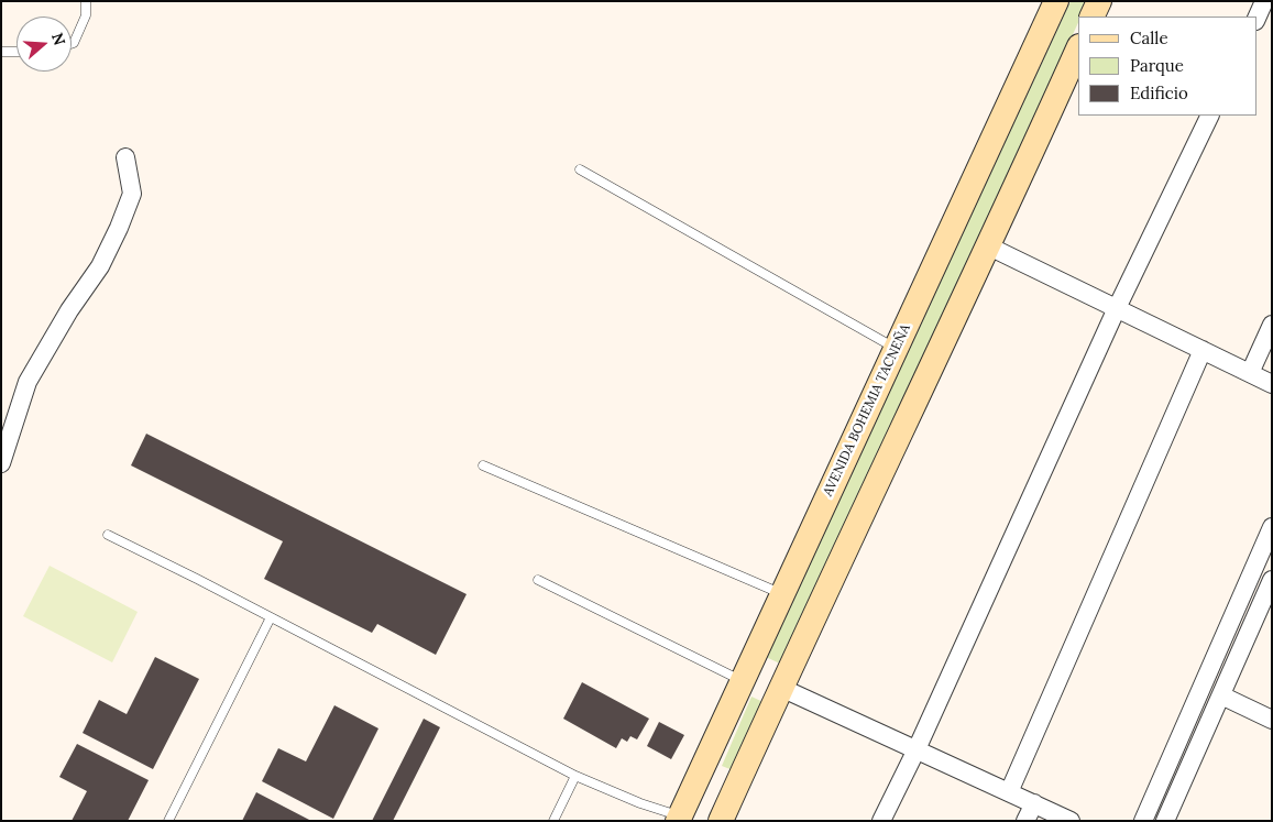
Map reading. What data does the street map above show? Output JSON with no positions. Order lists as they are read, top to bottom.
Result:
{
  "streets": {
    "main road": ["AVENIDA BOHEMIA TACNEÑA"]
  },
  "legend": ["Calle", "Parque", "Edificio"],
  "north": "right"
}
